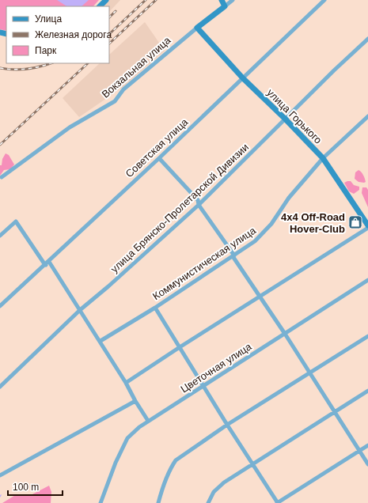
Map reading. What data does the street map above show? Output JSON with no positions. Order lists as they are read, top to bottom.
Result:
{
  "streets": {
    "street": [
      "Вокзальная улица",
      "улица Горького",
      "Советская улица",
      "улица Брянско-Пролетарской Дивизии",
      "Коммунистическая улица",
      "Цветочная улица"
    ]
  },
  "crossings": [
    ["Вокзальная улица", "улица Горького"],
    ["улица Горького", "Советская улица"],
    ["улица Горького", "улица Брянско-Пролетарской Дивизии"],
    ["улица Горького", "Коммунистическая улица"]
  ],
  "places": {
    "shop": ["4x4 Off-Road Hover-Club"]
  },
  "legend": ["Улица", "Железная дорога", "Парк"],
  "scale_bar": "100 m"
}
